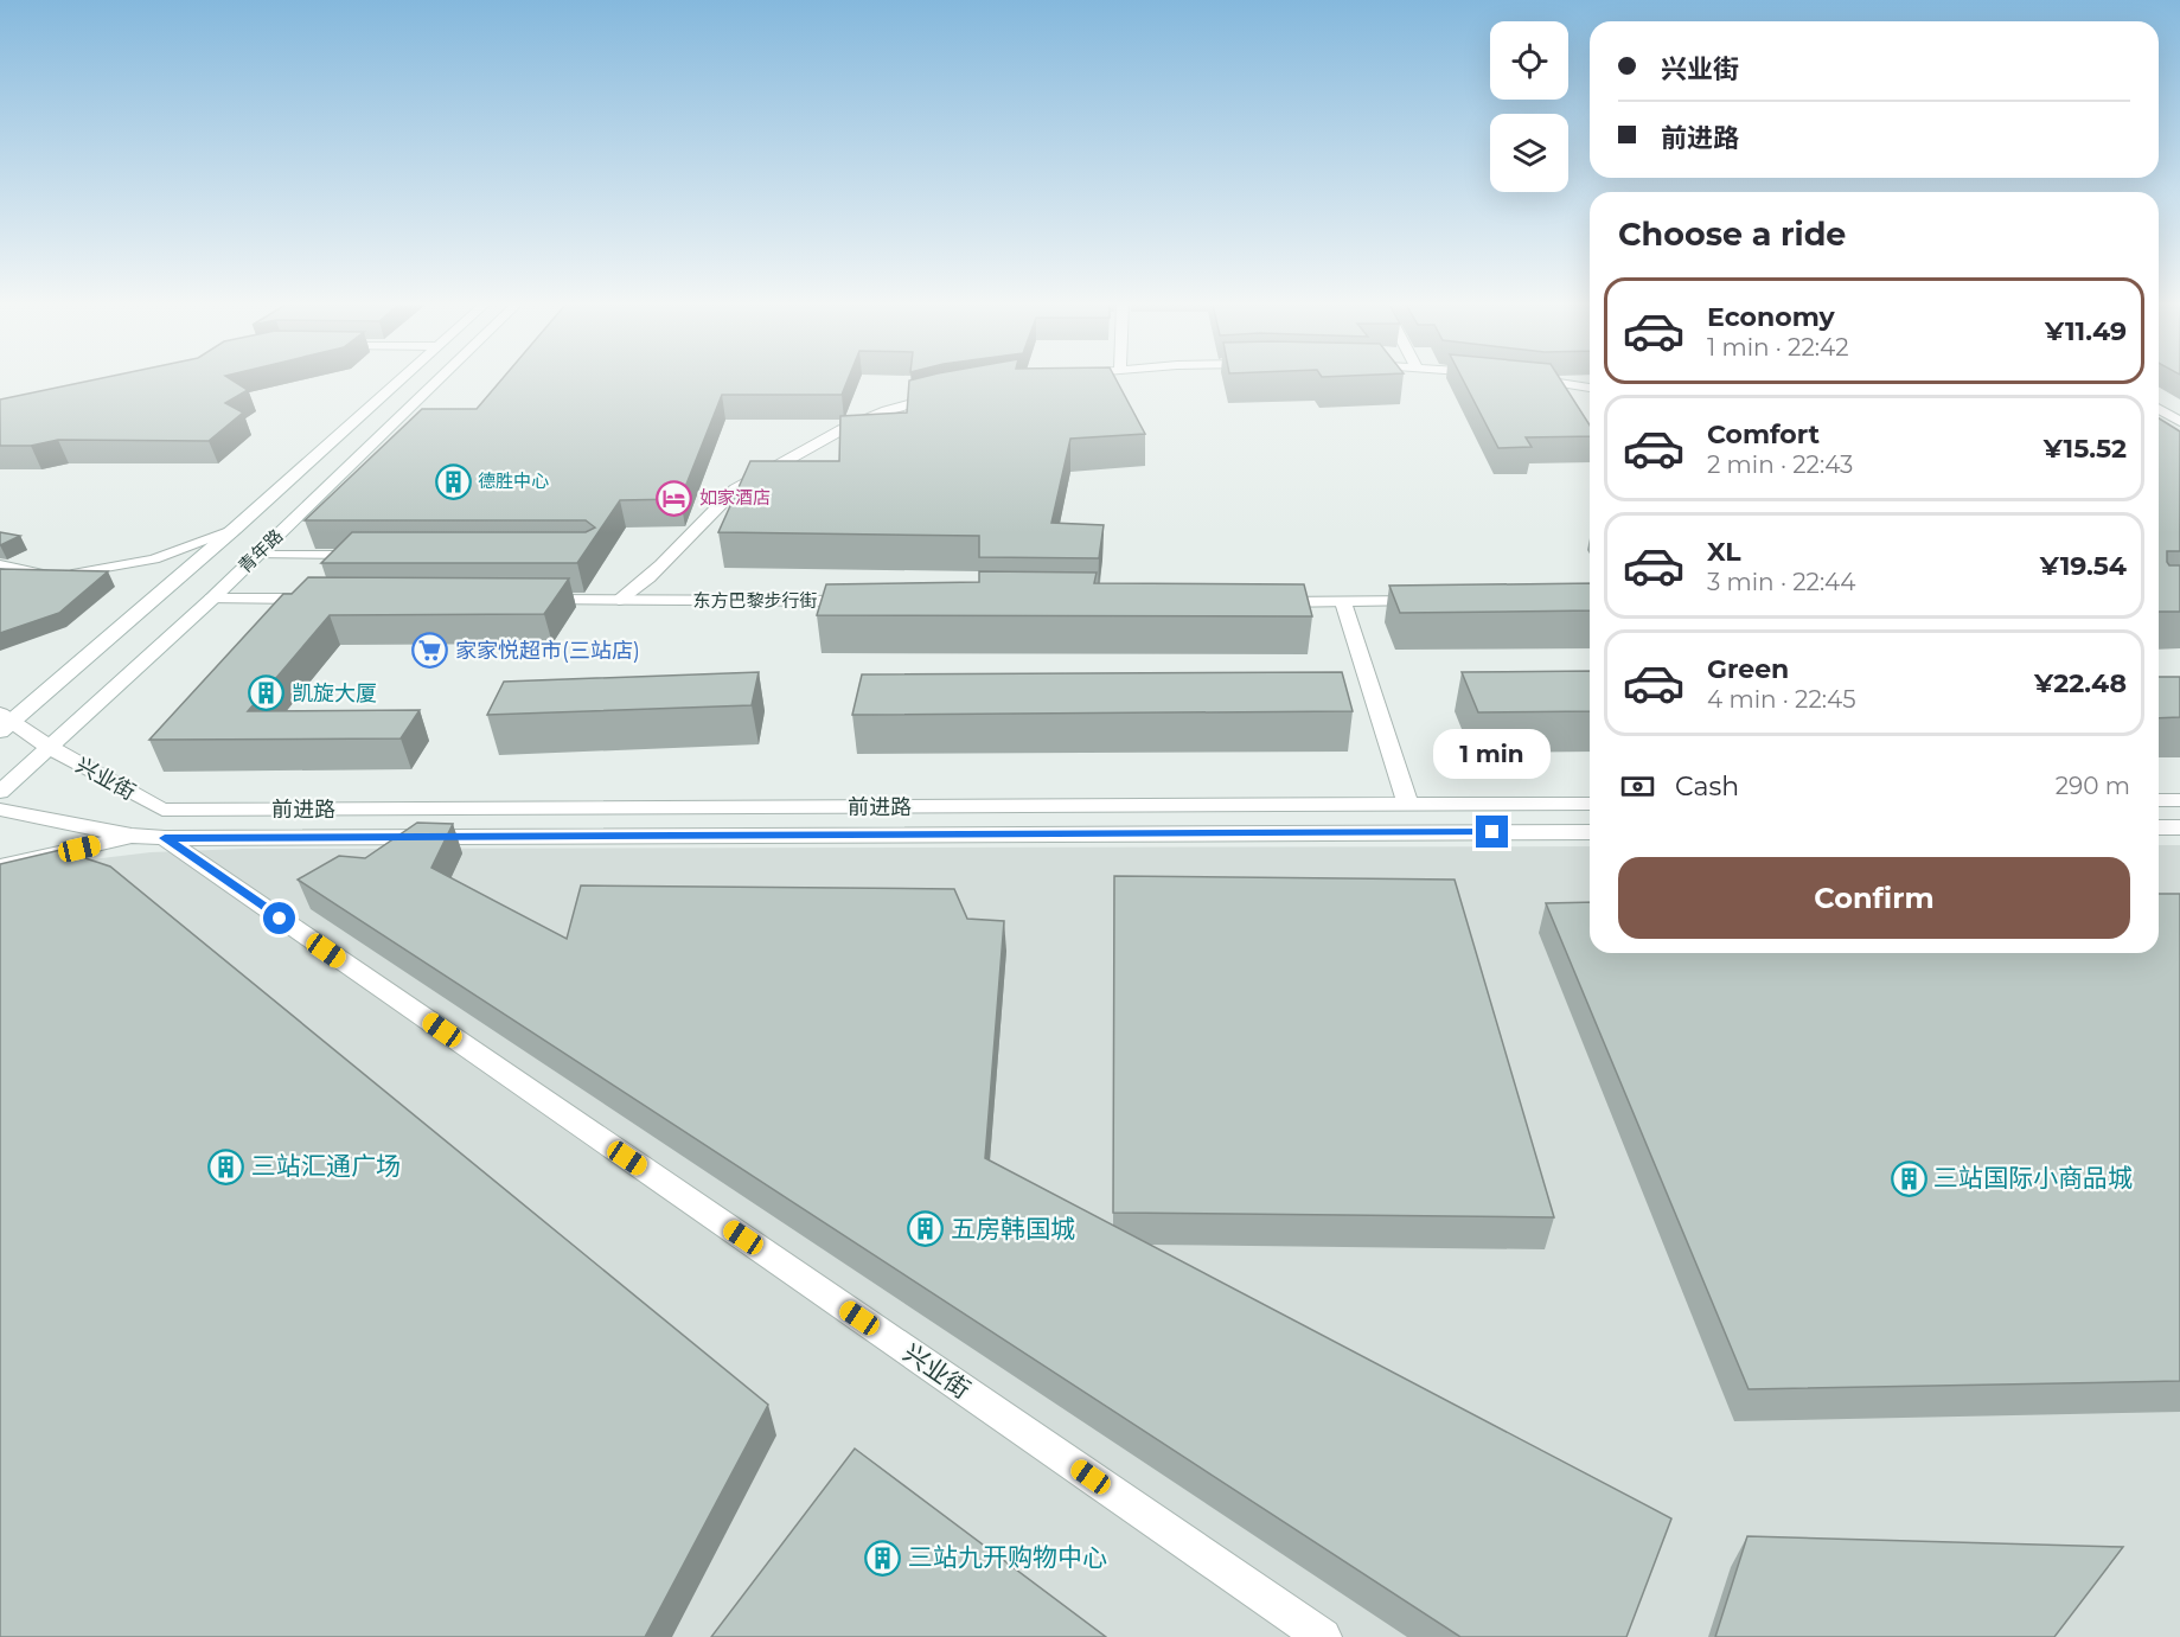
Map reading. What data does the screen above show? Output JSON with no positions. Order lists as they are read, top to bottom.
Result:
{
  "streets": {
    "street": [
      "青年路",
      "东方巴黎步行街",
      "兴业街",
      "前进路"
    ]
  },
  "crossings": [
    ["青年路", "兴业街"],
    ["兴业街", "前进路"]
  ],
  "places": {
    "building": [
      "德胜中心",
      "凯旋大厦",
      "三站汇通广场",
      "三站国际小商品城",
      "五房韩国城",
      "三站九开购物中心"
    ],
    "hotel": ["如家酒店"],
    "supermarket": ["家家悦超市(三站店)"]
  },
  "page": {
    "banner": ["兴业街", "前进路"],
    "heading": "Choose a ride",
    "list": [
      {
        "name": "Economy",
        "note": "1 min · 22:42",
        "value": "¥11.49"
      },
      {
        "name": "Comfort",
        "note": "2 min · 22:43",
        "value": "¥15.52"
      },
      {
        "name": "XL",
        "note": "3 min · 22:44",
        "value": "¥19.54"
      },
      {
        "name": "Green",
        "note": "4 min · 22:45",
        "value": "¥22.48"
      }
    ],
    "bubble": "1 min",
    "pay": ["Cash", "290 m"],
    "buttons": "Confirm"
  }
}
